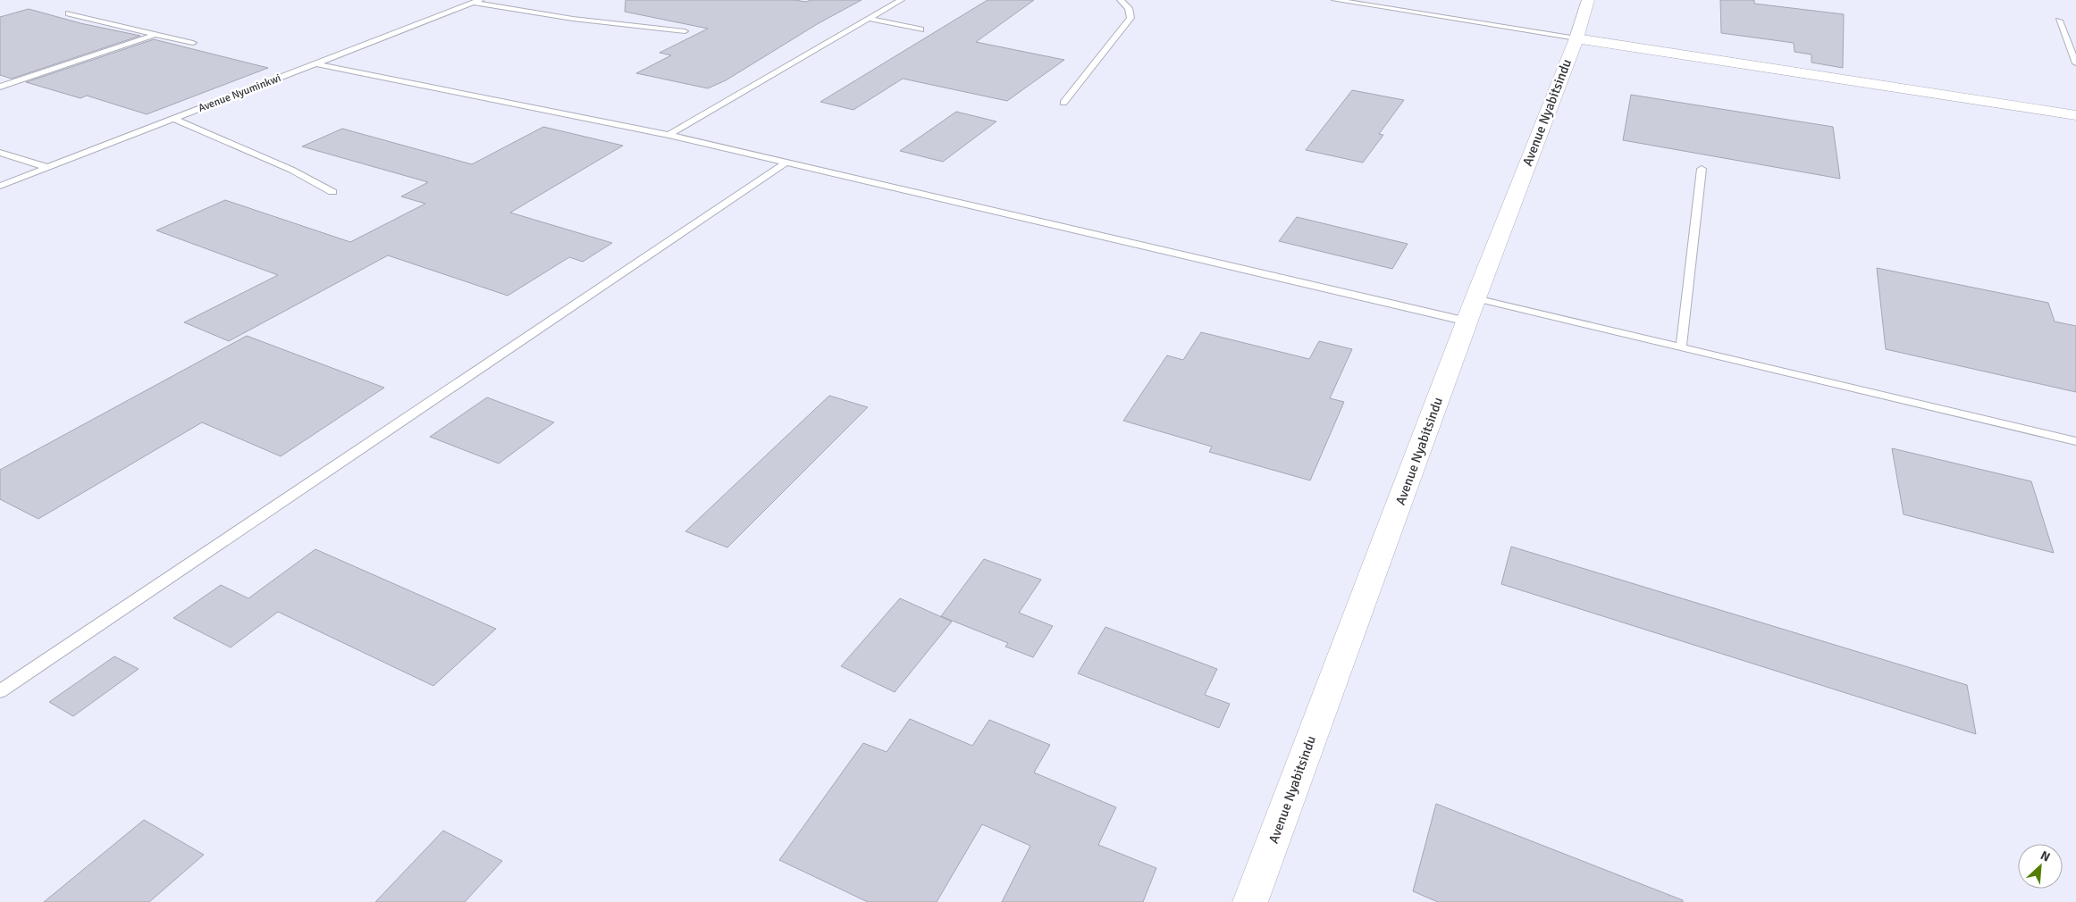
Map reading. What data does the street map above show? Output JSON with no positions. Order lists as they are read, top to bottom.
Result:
{
  "streets": {
    "street": ["Avenue Nyabitsindu"],
    "lane": ["Avenue Nyuminkwi"]
  },
  "north": "top right"
}
